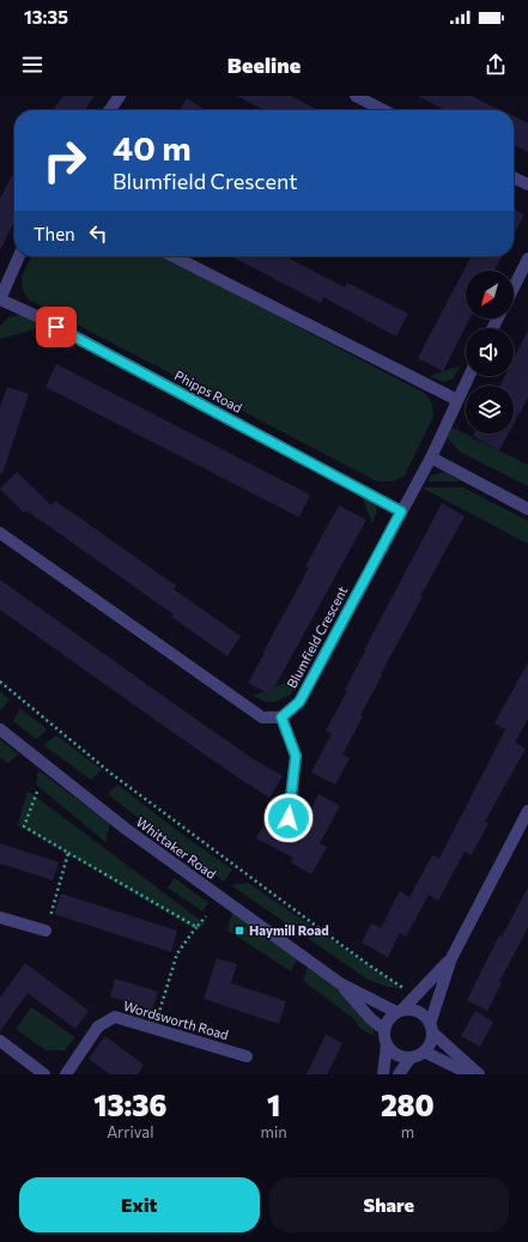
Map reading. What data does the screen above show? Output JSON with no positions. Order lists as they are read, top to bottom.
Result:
{
  "streets": {
    "street": [
      "Phipps Road",
      "Blumfield Crescent",
      "Whittaker Road",
      "Wordsworth Road"
    ]
  },
  "crossings": [
    ["Phipps Road", "Blumfield Crescent"]
  ],
  "places": {
    "transit": ["Haymill Road"]
  },
  "north": "bottom left",
  "page": {
    "status": "13:35",
    "header": "Beeline",
    "turn": ["40 m", "Blumfield Crescent"],
    "then": "Then",
    "eta": [
      "13:36",
      "Arrival",
      "1",
      "min",
      "280",
      "m"
    ],
    "buttons": ["Exit", "Share"]
  }
}
